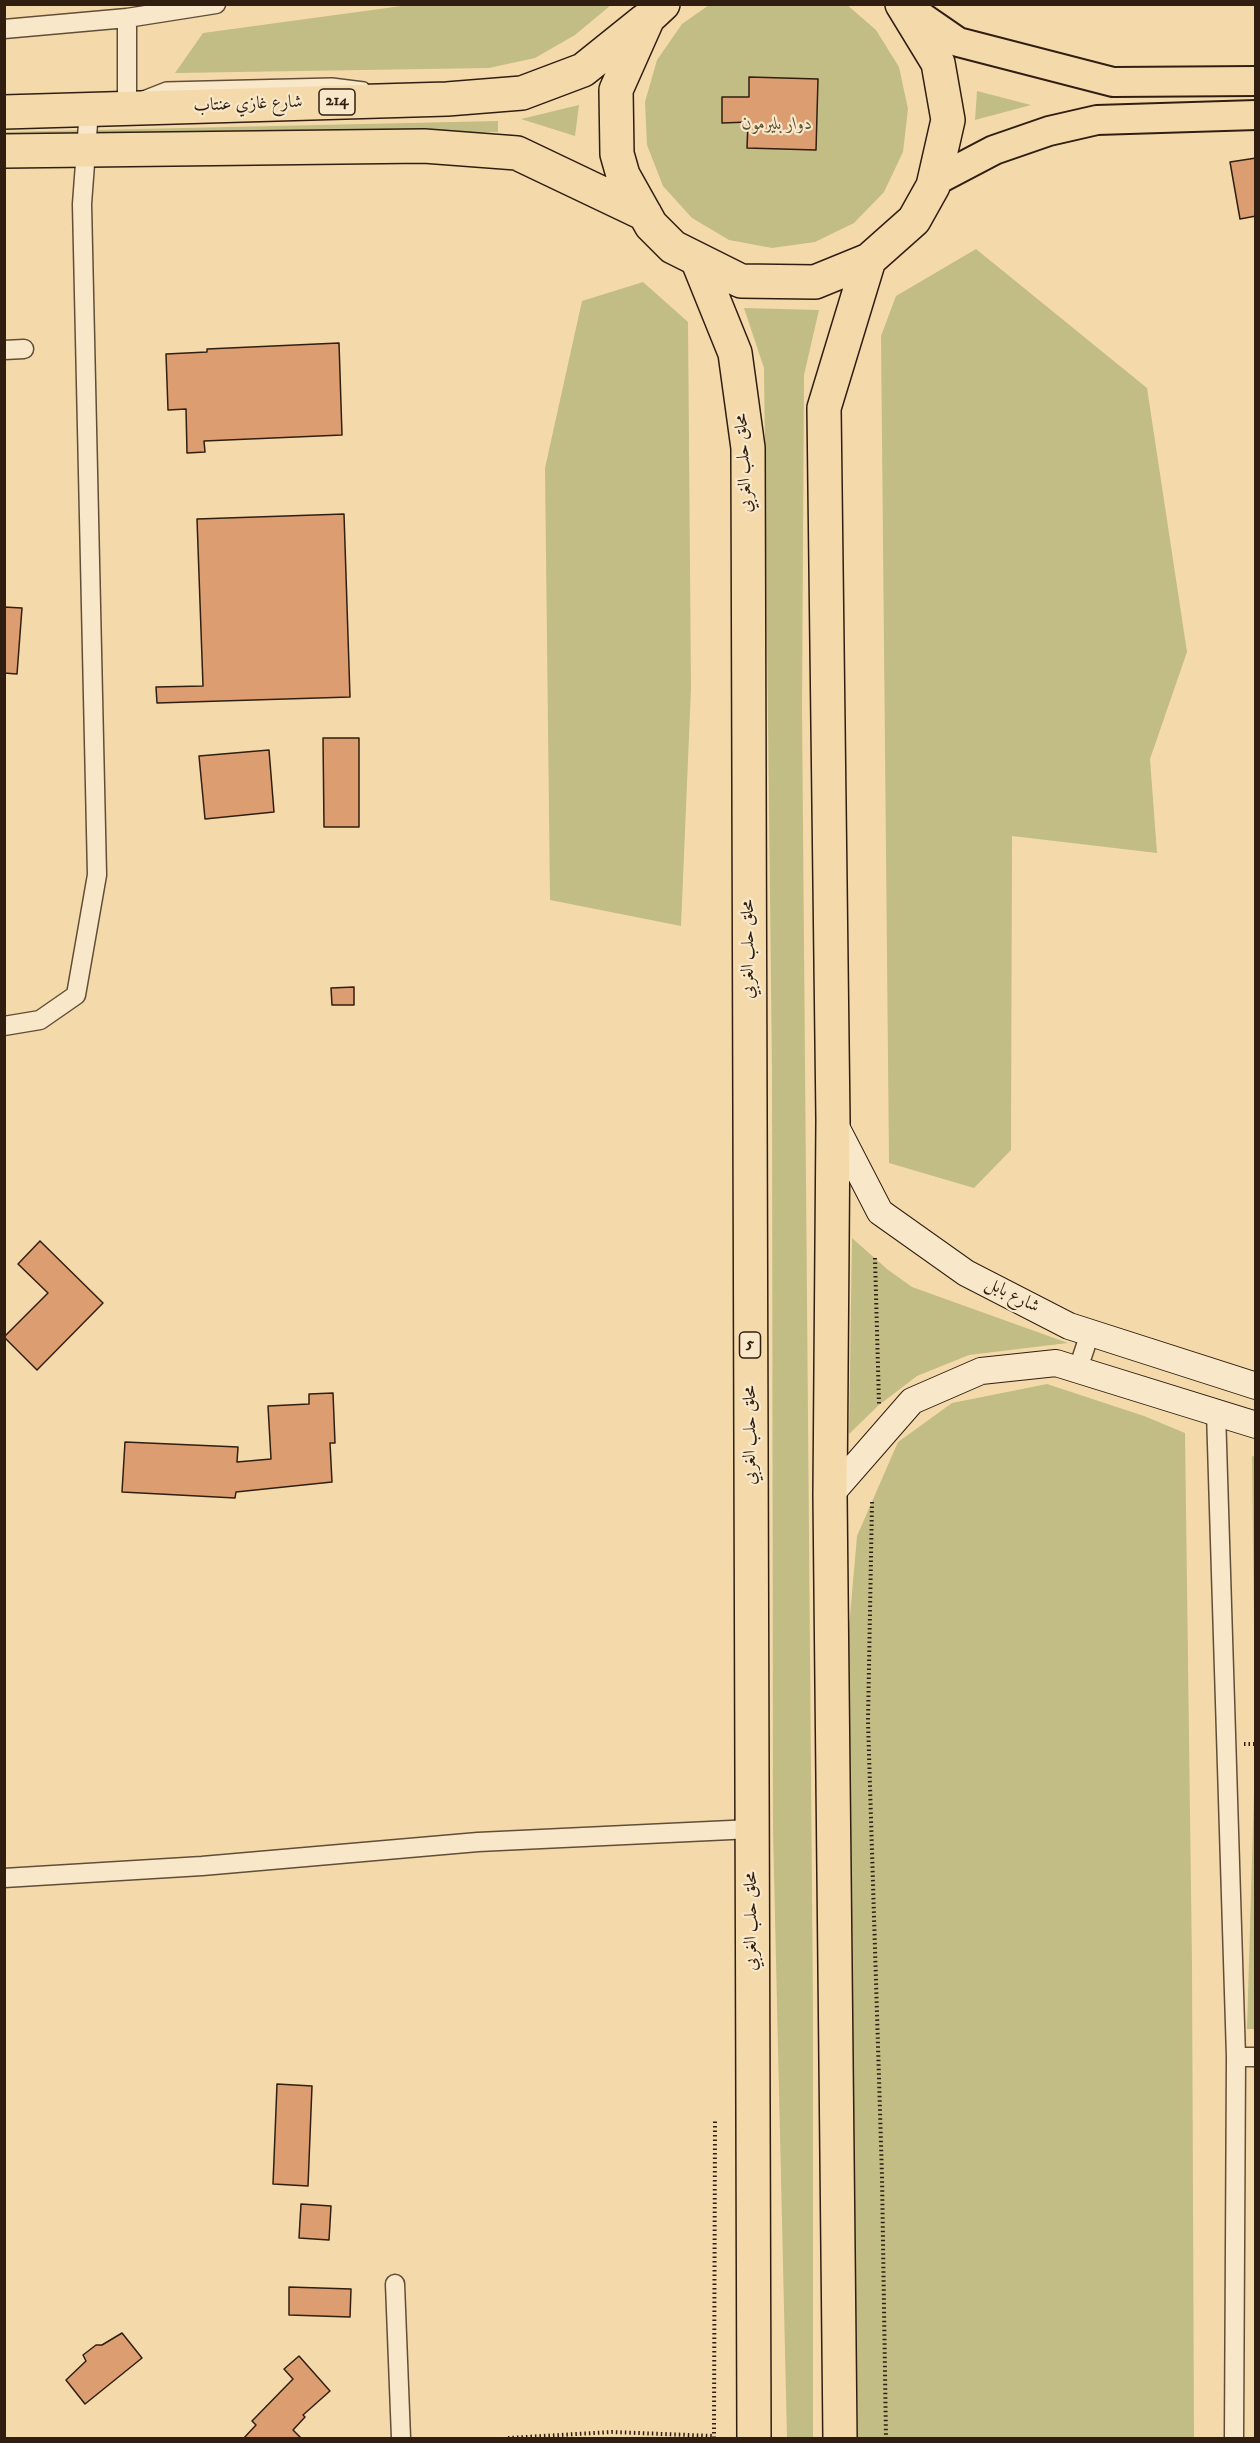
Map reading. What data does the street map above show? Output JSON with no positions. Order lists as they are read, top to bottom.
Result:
{
  "streets": {
    "highway": [
      "214",
      "شارع غازي عنتاب",
      "محلق حلب الغربي",
      "5"
    ],
    "street": ["شارع بابل"]
  },
  "parks": ["دوار بليرمون"]
}
